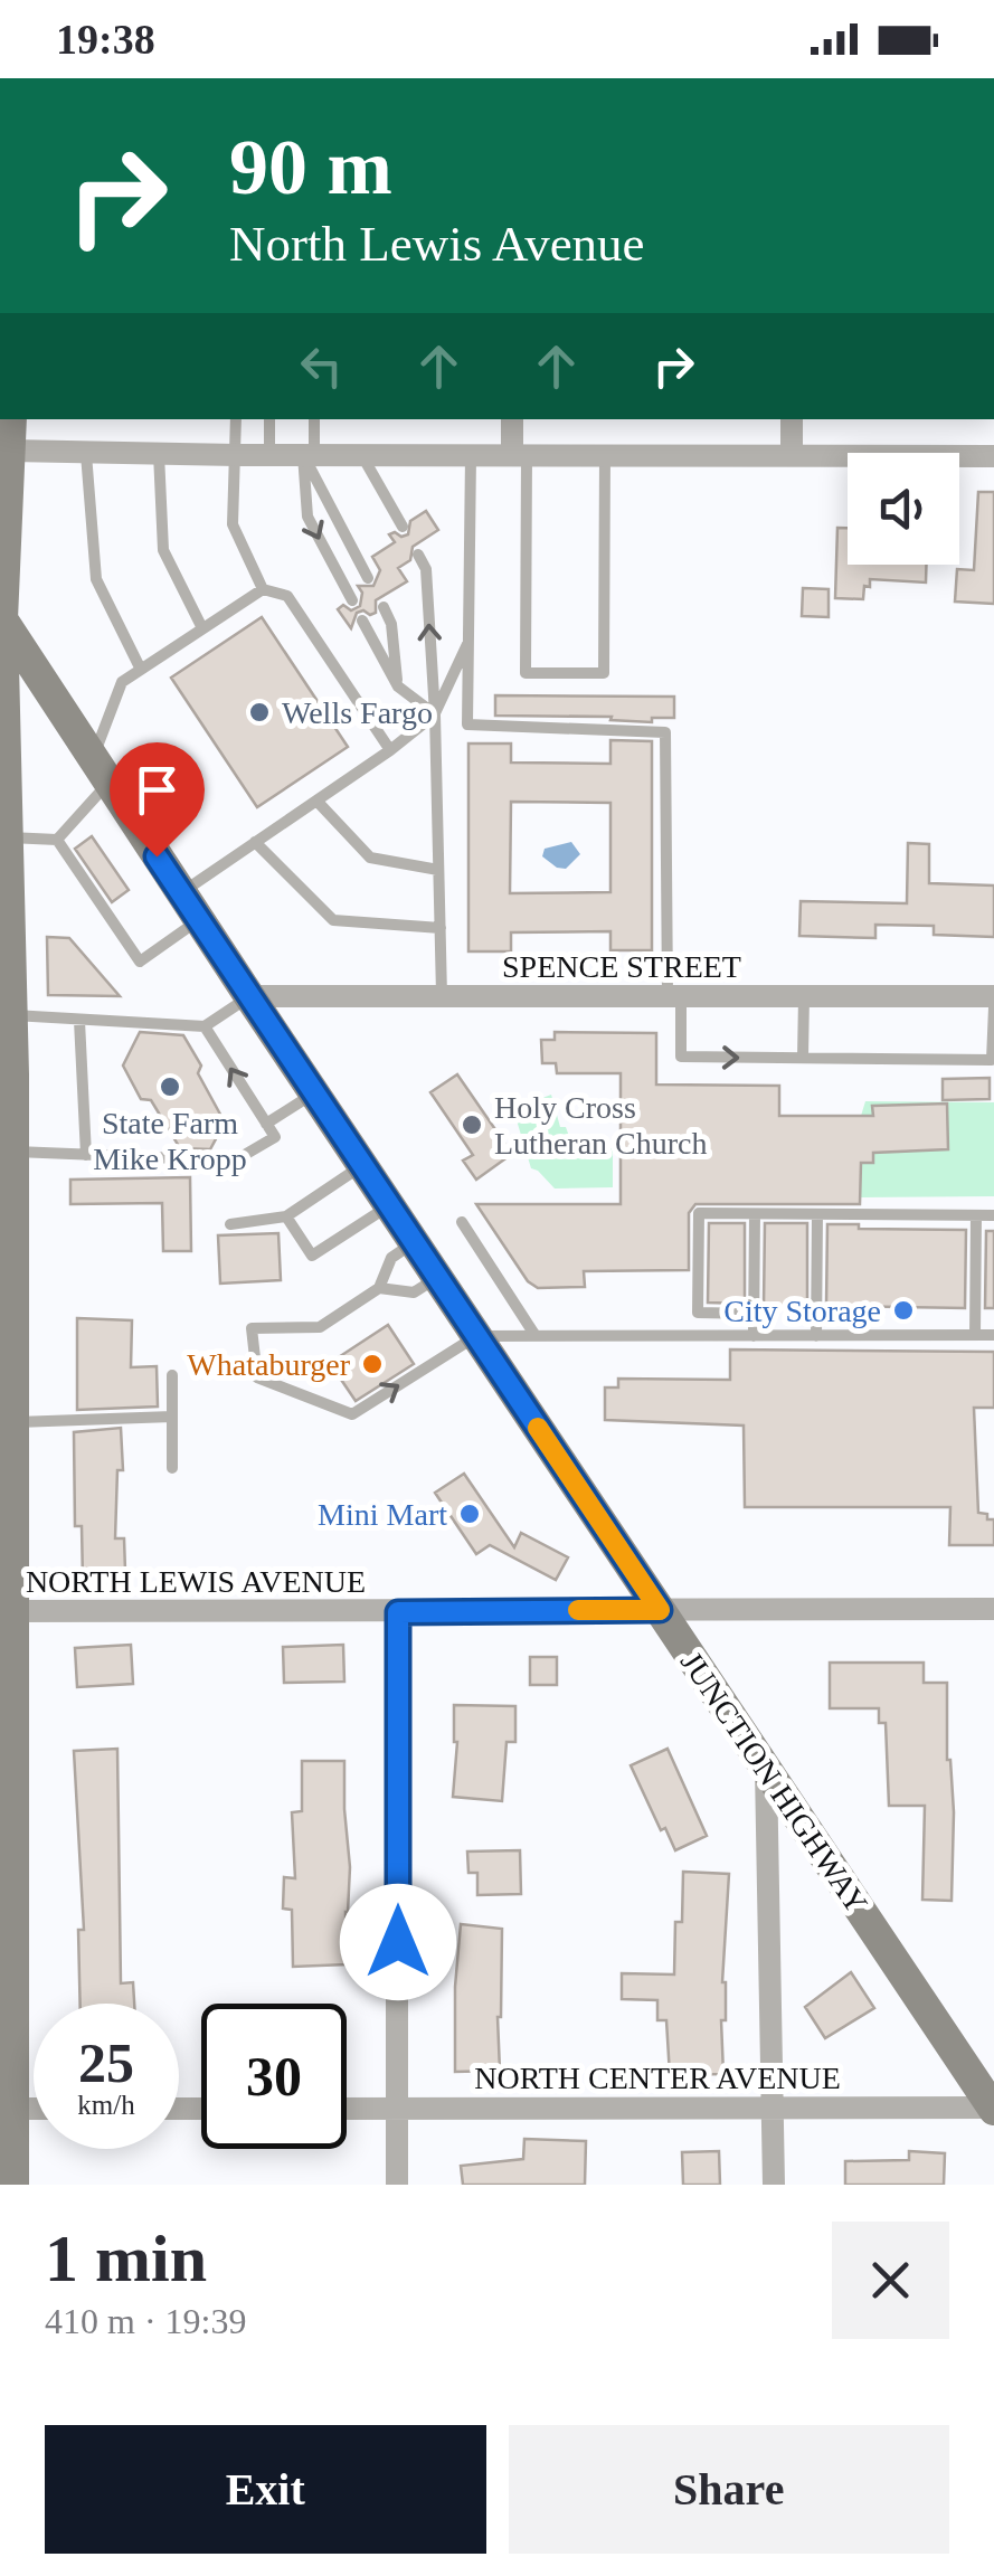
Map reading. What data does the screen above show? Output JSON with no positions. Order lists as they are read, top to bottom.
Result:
{
  "streets": {
    "street": [
      "SPENCE STREET",
      "NORTH LEWIS AVENUE",
      "JUNCTION HIGHWAY",
      "NORTH CENTER AVENUE"
    ]
  },
  "crossings": [
    ["SPENCE STREET", "JUNCTION HIGHWAY"],
    ["NORTH LEWIS AVENUE", "JUNCTION HIGHWAY"],
    ["JUNCTION HIGHWAY", "NORTH CENTER AVENUE"]
  ],
  "places": [
    "Wells Fargo",
    "State Farm Mike Kropp",
    "Holy Cross Lutheran Church",
    "City Storage",
    "Whataburger",
    "Mini Mart"
  ],
  "page": {
    "status": "19:38",
    "turn": ["90 m", "North Lewis Avenue"],
    "speed": "25 km/h",
    "limit": "30",
    "heading": ["1 min", "410 m · 19:39"],
    "buttons": ["Exit", "Share"]
  }
}
